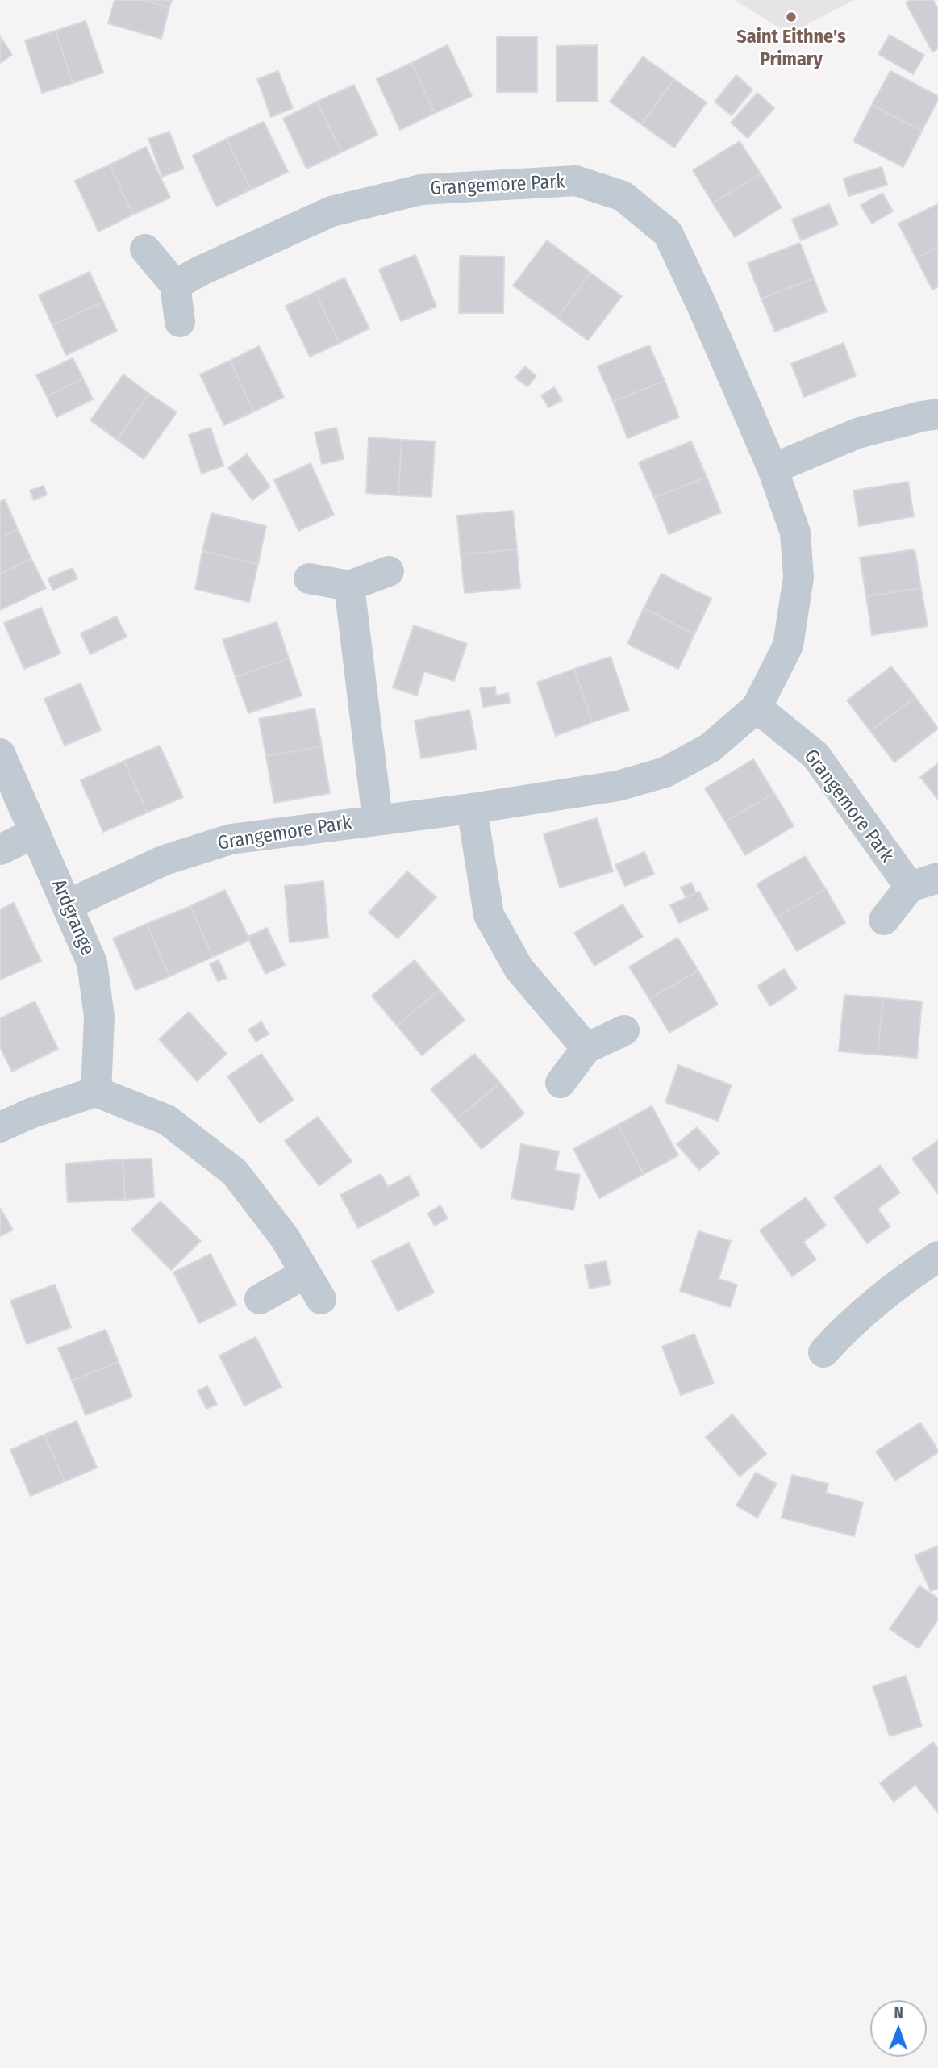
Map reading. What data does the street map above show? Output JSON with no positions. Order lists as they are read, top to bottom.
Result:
{
  "streets": {
    "street": ["Grangemore Park", "Ardgrange"]
  },
  "crossings": [
    ["Grangemore Park", "Ardgrange"]
  ],
  "places": ["Saint Eithne's Primary"],
  "north": "top"
}
